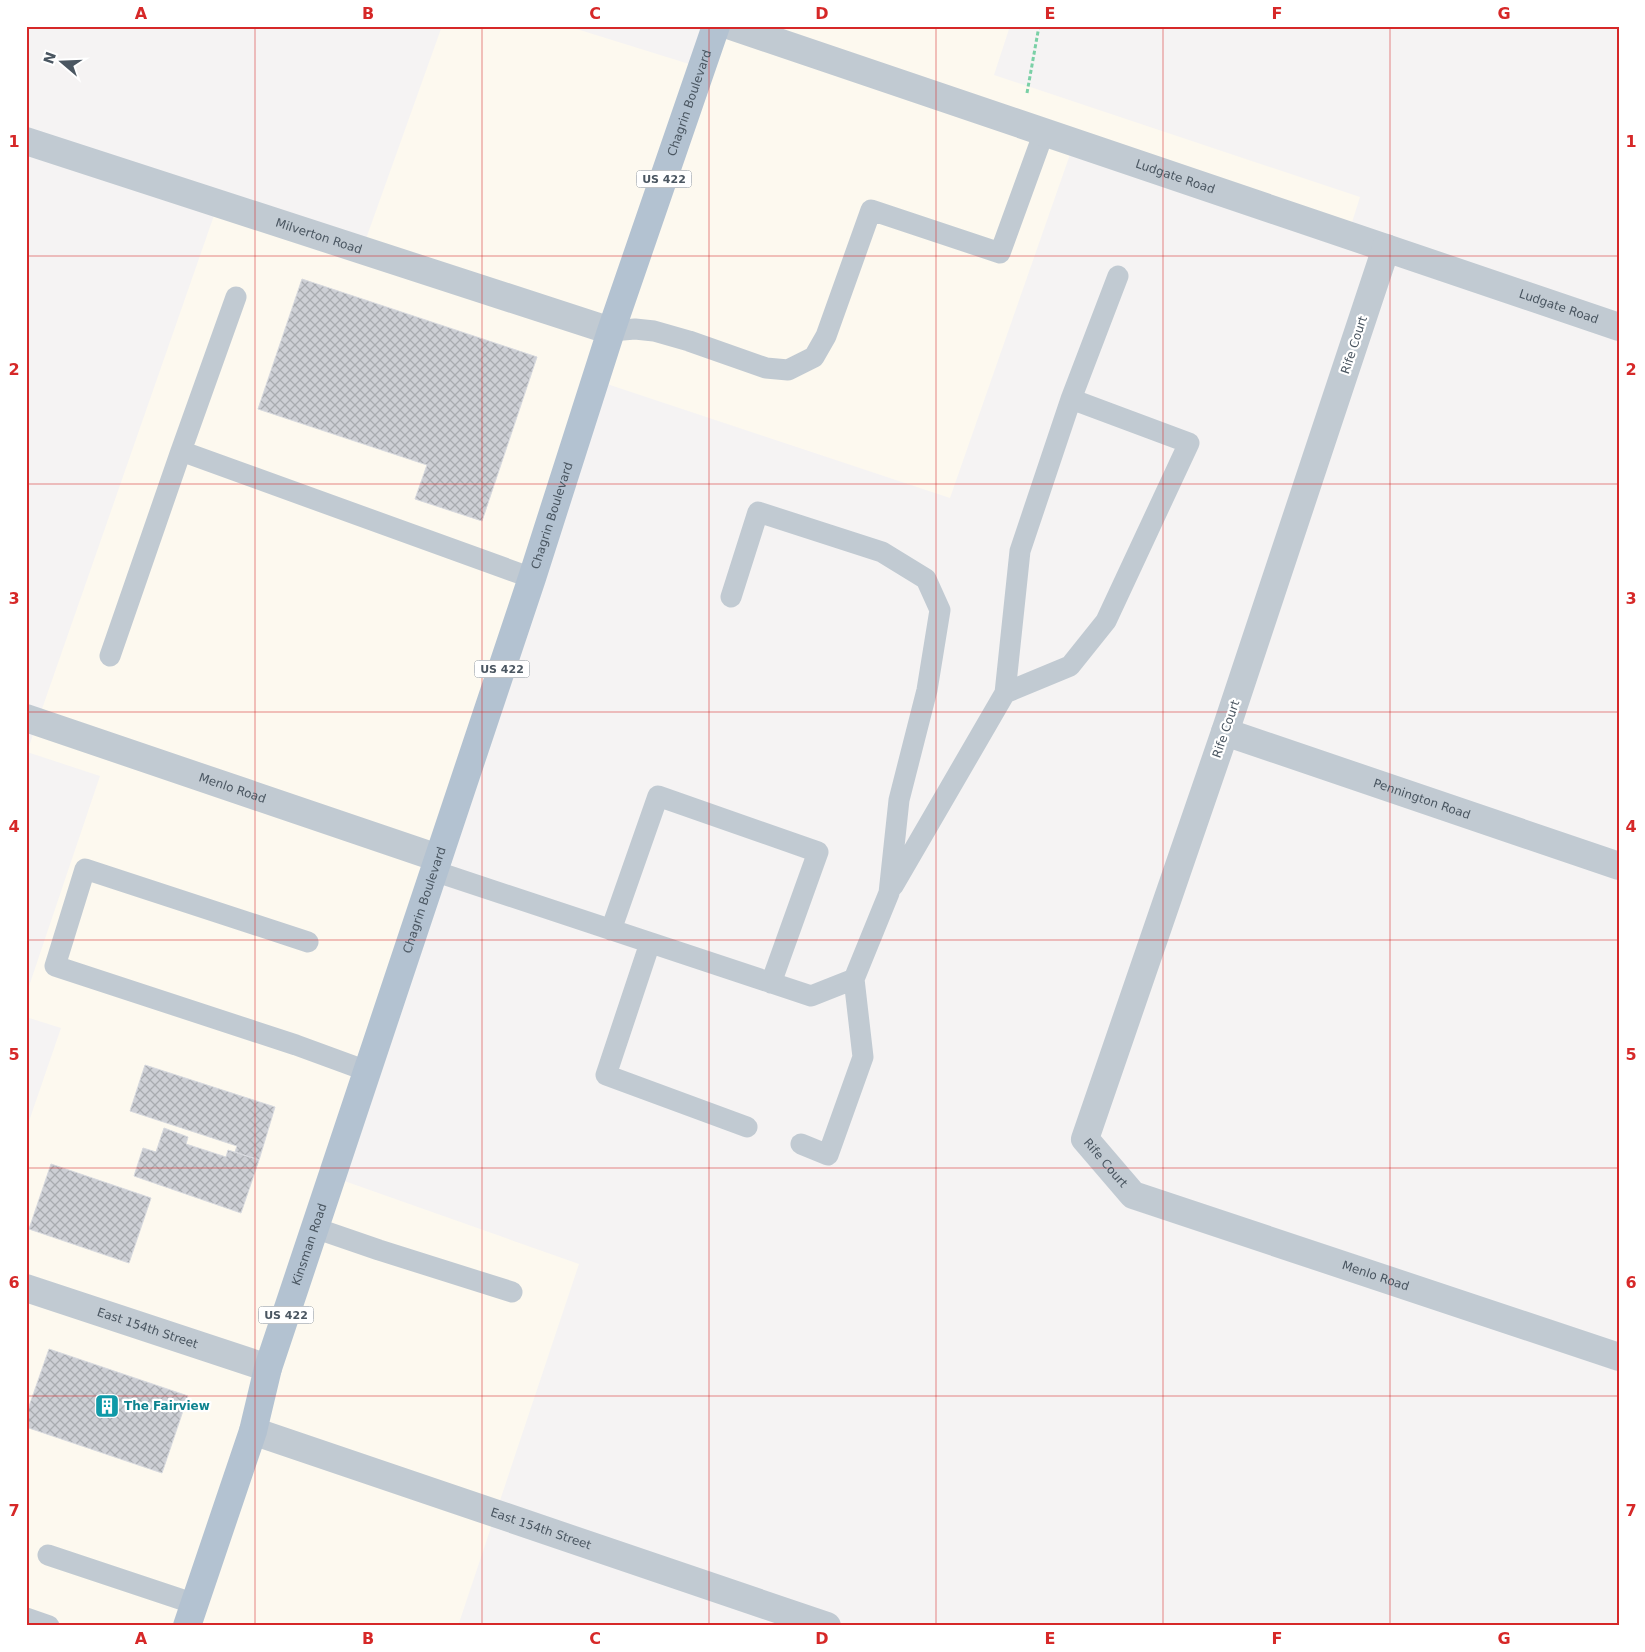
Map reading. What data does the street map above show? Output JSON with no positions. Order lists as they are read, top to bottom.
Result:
{
  "streets": {
    "main road": ["Chagrin Boulevard", "US 422", "Kinsman Road"],
    "street": [
      "Ludgate Road",
      "Milverton Road",
      "Rife Court",
      "Menlo Road",
      "Pennington Road",
      "East 154th Street"
    ]
  },
  "crossings": [
    ["Chagrin Boulevard", "Milverton Road"],
    ["Chagrin Boulevard", "Menlo Road"],
    ["Chagrin Boulevard", "Kinsman Road"],
    ["Ludgate Road", "Rife Court"],
    ["Rife Court", "Menlo Road"],
    ["Rife Court", "Pennington Road"],
    ["Kinsman Road", "East 154th Street"]
  ],
  "places": {
    "building": ["The Fairview"]
  },
  "north": "left",
  "grid": {
    "columns": [
      "A",
      "B",
      "C",
      "D",
      "E",
      "F",
      "G"
    ],
    "rows": [
      "1",
      "2",
      "3",
      "4",
      "5",
      "6",
      "7"
    ]
  }
}
